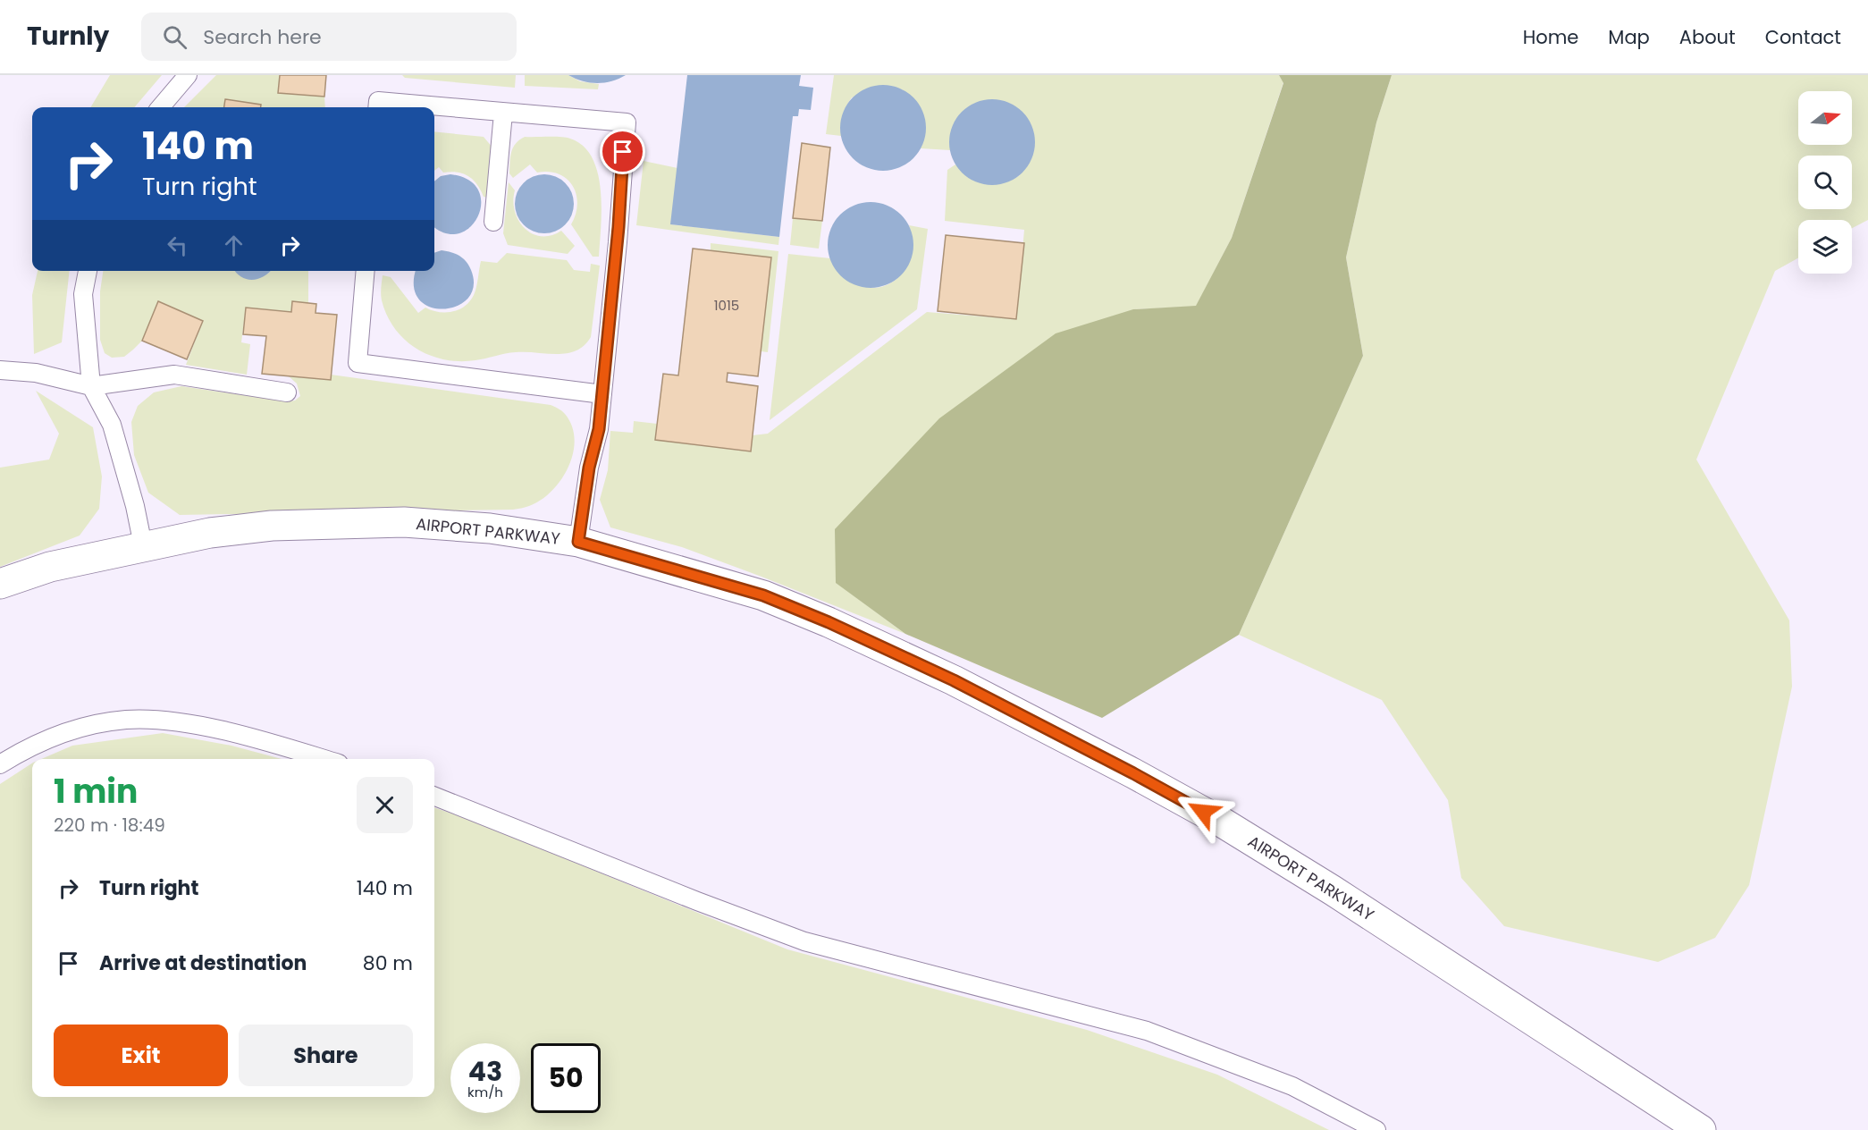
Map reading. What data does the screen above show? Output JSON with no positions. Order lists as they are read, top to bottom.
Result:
{
  "streets": {
    "main road": ["AIRPORT PARKWAY"]
  },
  "house_numbers": ["1015"],
  "north": "right",
  "page": {
    "header": "Turnly",
    "search": "Search here",
    "nav": [
      "Home",
      "Map",
      "About",
      "Contact"
    ],
    "turn": ["140 m", "Turn right"],
    "heading": ["1 min", "220 m · 18:49"],
    "list": [
      {
        "name": "Turn right",
        "value": "140 m"
      },
      {
        "name": "Arrive at destination",
        "value": "80 m"
      }
    ],
    "buttons": ["Exit", "Share"],
    "speed": "43 km/h",
    "limit": "50"
  }
}
